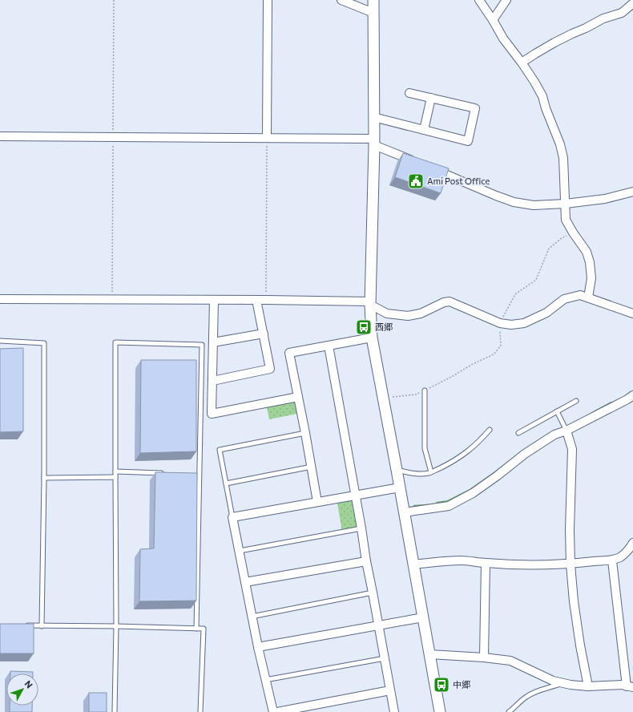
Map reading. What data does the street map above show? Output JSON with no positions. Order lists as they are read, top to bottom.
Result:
{
  "places": {
    "public building": ["Ami Post Office"],
    "bus stop": ["西郷", "中郷"]
  },
  "north": "top right"
}
